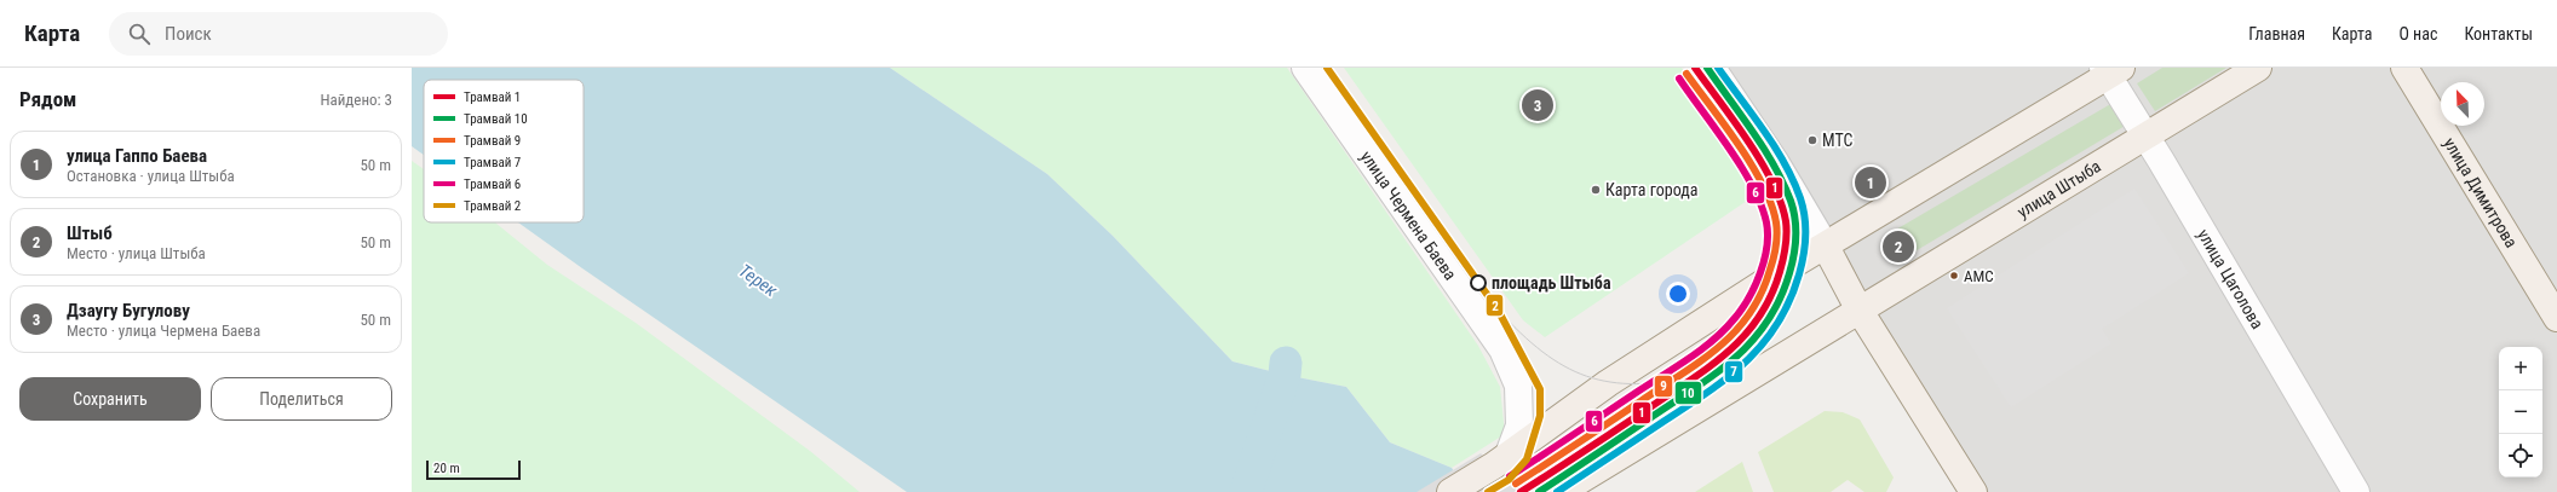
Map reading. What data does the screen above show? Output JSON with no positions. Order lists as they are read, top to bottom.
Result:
{
  "streets": {
    "main road": ["улица Штыба", "улица Димитрова"],
    "street": ["улица Чермена Баева", "улица Цаголова"]
  },
  "crossings": [
    ["улица Штыба", "улица Цаголова"]
  ],
  "water": ["Терек"],
  "places": [
    "МТС",
    "Карта города",
    "АМС",
    "площадь Штыба"
  ],
  "lines": [
    "tram line 1",
    "tram line 10",
    "tram line 7",
    "tram line 2",
    "tram line 9",
    "tram line 6"
  ],
  "legend": [
    "Трамвай 1",
    "Трамвай 10",
    "Трамвай 9",
    "Трамвай 7",
    "Трамвай 6",
    "Трамвай 2"
  ],
  "scale_bar": "20 m",
  "north": "top left",
  "page": {
    "header": "Карта",
    "search": "Поиск",
    "nav": [
      "Главная",
      "Карта",
      "О нас",
      "Контакты"
    ],
    "heading": ["Рядом", "Найдено: 3"],
    "pins": ["3", "1", "2"],
    "list": [
      {
        "mark": "1",
        "name": "улица Гаппо Баева",
        "note": "Остановка · улица Штыба",
        "value": "50 m"
      },
      {
        "mark": "2",
        "name": "Штыб",
        "note": "Место · улица Штыба",
        "value": "50 m"
      },
      {
        "mark": "3",
        "name": "Дзаугу Бугулову",
        "note": "Место · улица Чермена Баева",
        "value": "50 m"
      }
    ],
    "map_buttons": ["+", "−"],
    "buttons": ["Сохранить", "Поделиться"],
    "scale": "20 m"
  }
}
